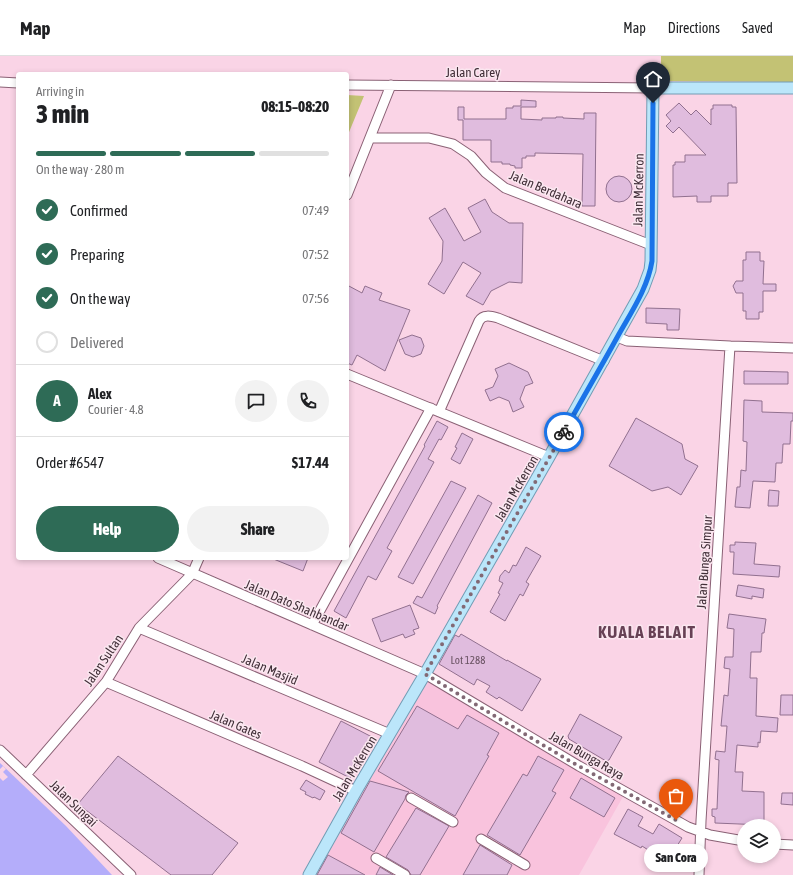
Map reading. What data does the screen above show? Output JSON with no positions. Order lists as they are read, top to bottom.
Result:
{
  "streets": {
    "main road": ["Jalan McKerron"],
    "street": [
      "Jalan Carey",
      "Jalan Berdahara",
      "Jalan Bunga Simpur",
      "Jalan Dato Shahbandar",
      "Jalan Sultan",
      "Jalan Masjid",
      "Jalan Gates",
      "Jalan Bunga Raya",
      "Jalan Sungai"
    ]
  },
  "crossings": [
    ["Jalan Carey", "Jalan McKerron"],
    ["Jalan Berdahara", "Jalan McKerron"],
    ["Jalan McKerron", "Jalan Dato Shahbandar"],
    ["Jalan McKerron", "Jalan Masjid"],
    ["Jalan McKerron", "Jalan Gates"],
    ["Jalan McKerron", "Jalan Bunga Raya"],
    ["Jalan Bunga Simpur", "Jalan Bunga Raya"],
    ["Jalan Dato Shahbandar", "Jalan Sultan"],
    ["Jalan Dato Shahbandar", "Jalan Bunga Raya"],
    ["Jalan Sultan", "Jalan Masjid"],
    ["Jalan Sultan", "Jalan Gates"],
    ["Jalan Sultan", "Jalan Sungai"]
  ],
  "districts": ["KUALA BELAIT"],
  "places": ["San Cora"],
  "house_numbers": ["Lot 1288"],
  "page": {
    "header": "Map",
    "nav": ["Map", "Directions", "Saved"],
    "heading": ["3 min", "Arriving in", "08:15–08:20"],
    "panel": [
      "Alex",
      "Courier · 4.8",
      "Order #6547",
      "$17.44"
    ],
    "bar": "On the way · 280 m",
    "list": [
      ["Confirmed", "07:49"],
      ["Preparing", "07:52"],
      ["On the way", "07:56"],
      "Delivered"
    ],
    "round": "A",
    "buttons": ["Help", "Share"],
    "bubble": "San Cora"
  }
}
